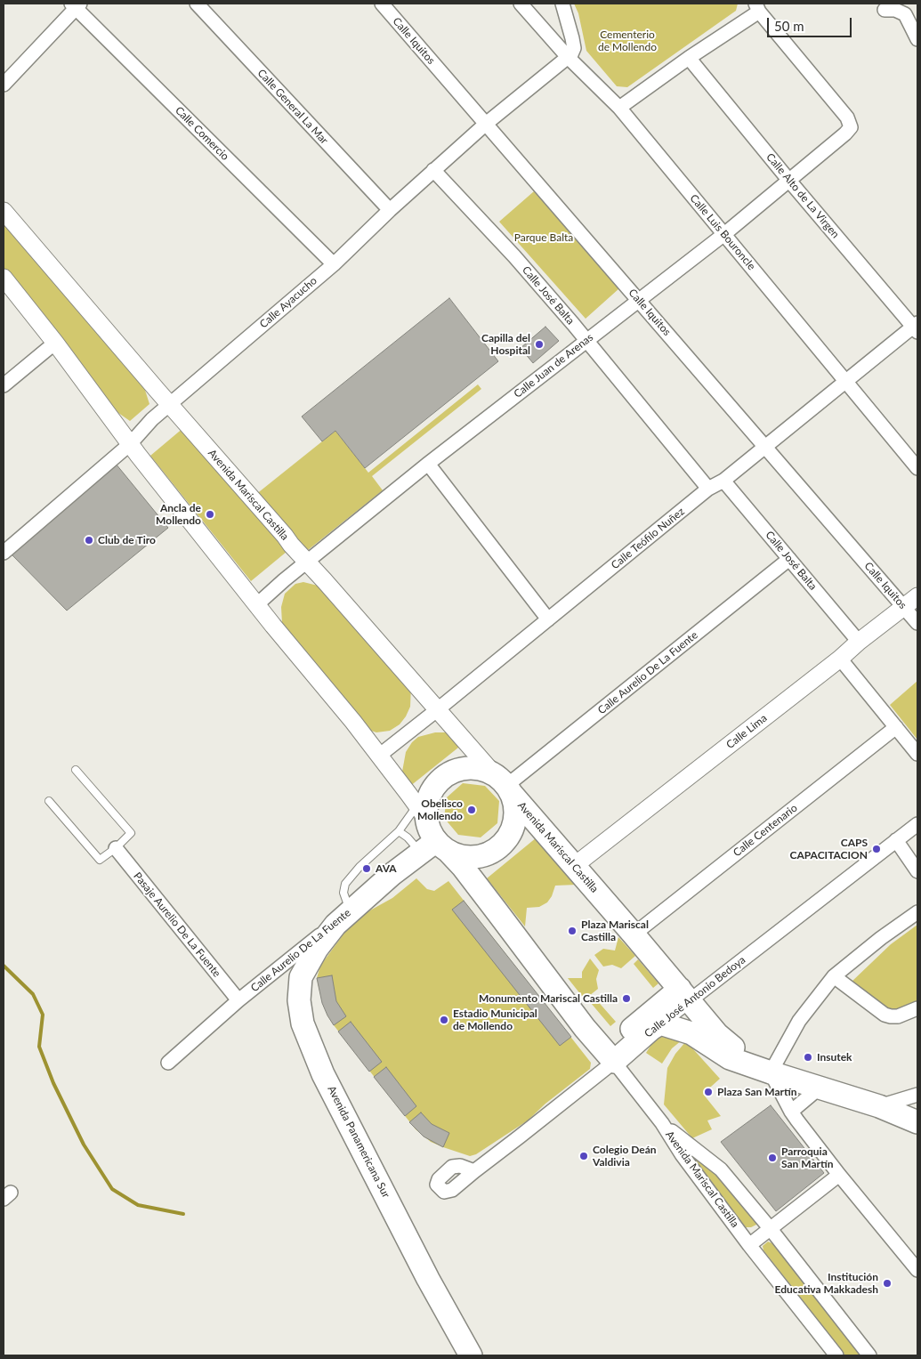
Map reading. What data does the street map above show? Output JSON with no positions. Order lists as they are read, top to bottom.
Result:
{
  "streets": {
    "main road": [
      "Avenida Mariscal Castilla",
      "Calle Aurelio De La Fuente",
      "Calle José Antonio Bedoya",
      "Avenida Panamericana Sur"
    ],
    "street": [
      "Calle Iquitos",
      "Calle General La Mar",
      "Calle Comercio",
      "Calle Alto de La Virgen",
      "Calle Luis Bouroncle",
      "Calle José Balta",
      "Calle Ayacucho",
      "Calle Juan de Arenas",
      "Calle Teófilo Nuñez",
      "Calle Lima",
      "Calle Centenario",
      "Pasaje Aurelio De La Fuente"
    ]
  },
  "crossings": [
    ["Calle Iquitos", "Calle Ayacucho"],
    ["Calle Iquitos", "Calle Juan de Arenas"],
    ["Calle Iquitos", "Calle Teófilo Nuñez"],
    ["Calle Iquitos", "Calle Lima"],
    ["Calle General La Mar", "Calle Ayacucho"],
    ["Calle Comercio", "Calle Ayacucho"],
    ["Calle Alto de La Virgen", "Calle Juan de Arenas"],
    ["Calle Alto de La Virgen", "Calle Teófilo Nuñez"],
    ["Calle Luis Bouroncle", "Calle Ayacucho"],
    ["Calle Luis Bouroncle", "Calle Juan de Arenas"],
    ["Calle Luis Bouroncle", "Calle Teófilo Nuñez"],
    ["Calle José Balta", "Calle Ayacucho"],
    ["Calle José Balta", "Calle Juan de Arenas"],
    ["Calle José Balta", "Calle Teófilo Nuñez"],
    ["Calle José Balta", "Calle Aurelio De La Fuente"],
    ["Calle José Balta", "Calle Lima"],
    ["Calle Ayacucho", "Avenida Mariscal Castilla"],
    ["Calle Juan de Arenas", "Avenida Mariscal Castilla"],
    ["Avenida Mariscal Castilla", "Calle Teófilo Nuñez"],
    ["Avenida Mariscal Castilla", "Calle Aurelio De La Fuente"],
    ["Avenida Mariscal Castilla", "Calle Lima"],
    ["Avenida Mariscal Castilla", "Calle Centenario"],
    ["Avenida Mariscal Castilla", "Calle José Antonio Bedoya"],
    ["Calle Aurelio De La Fuente", "Pasaje Aurelio De La Fuente"],
    ["Calle Aurelio De La Fuente", "Avenida Panamericana Sur"]
  ],
  "parks": ["Cementerio de Mollendo", "Parque Balta"],
  "places": [
    "Capilla del Hospital",
    "Ancla de Mollendo",
    "Club de Tiro",
    "Obelisco Mollendo",
    "CAPS CAPACITACION",
    "AVA",
    "Plaza Mariscal Castilla",
    "Monumento Mariscal Castilla",
    "Estadio Municipal de Mollendo",
    "Insutek",
    "Plaza San Martín",
    "Colegio Deán Valdivia",
    "Parroquia San Martín",
    "Institución Educativa Makkadesh"
  ],
  "scale_bar": "50 m"
}
